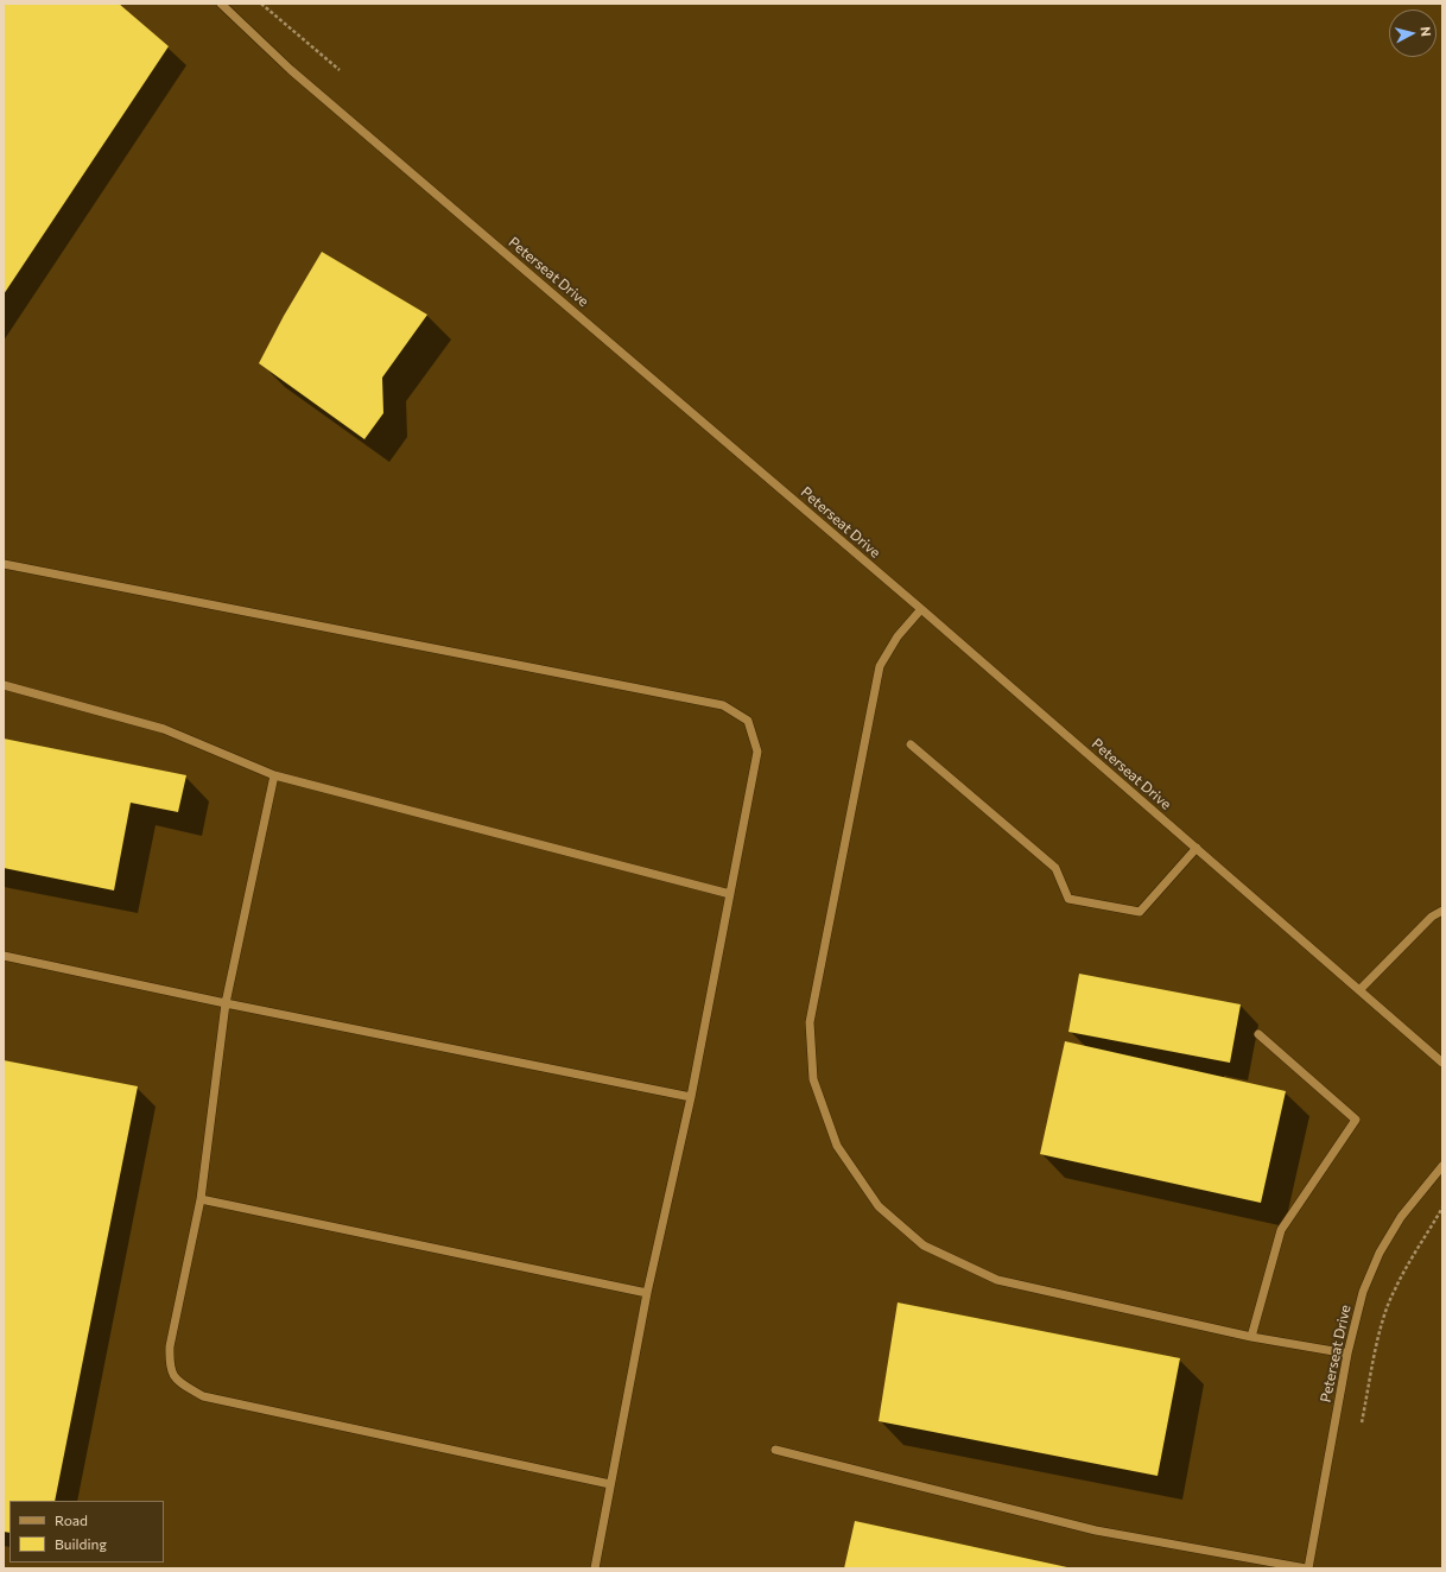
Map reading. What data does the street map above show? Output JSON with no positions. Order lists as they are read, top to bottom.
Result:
{
  "streets": {
    "street": ["Peterseat Drive"]
  },
  "legend": ["Road", "Building"],
  "north": "right"
}
